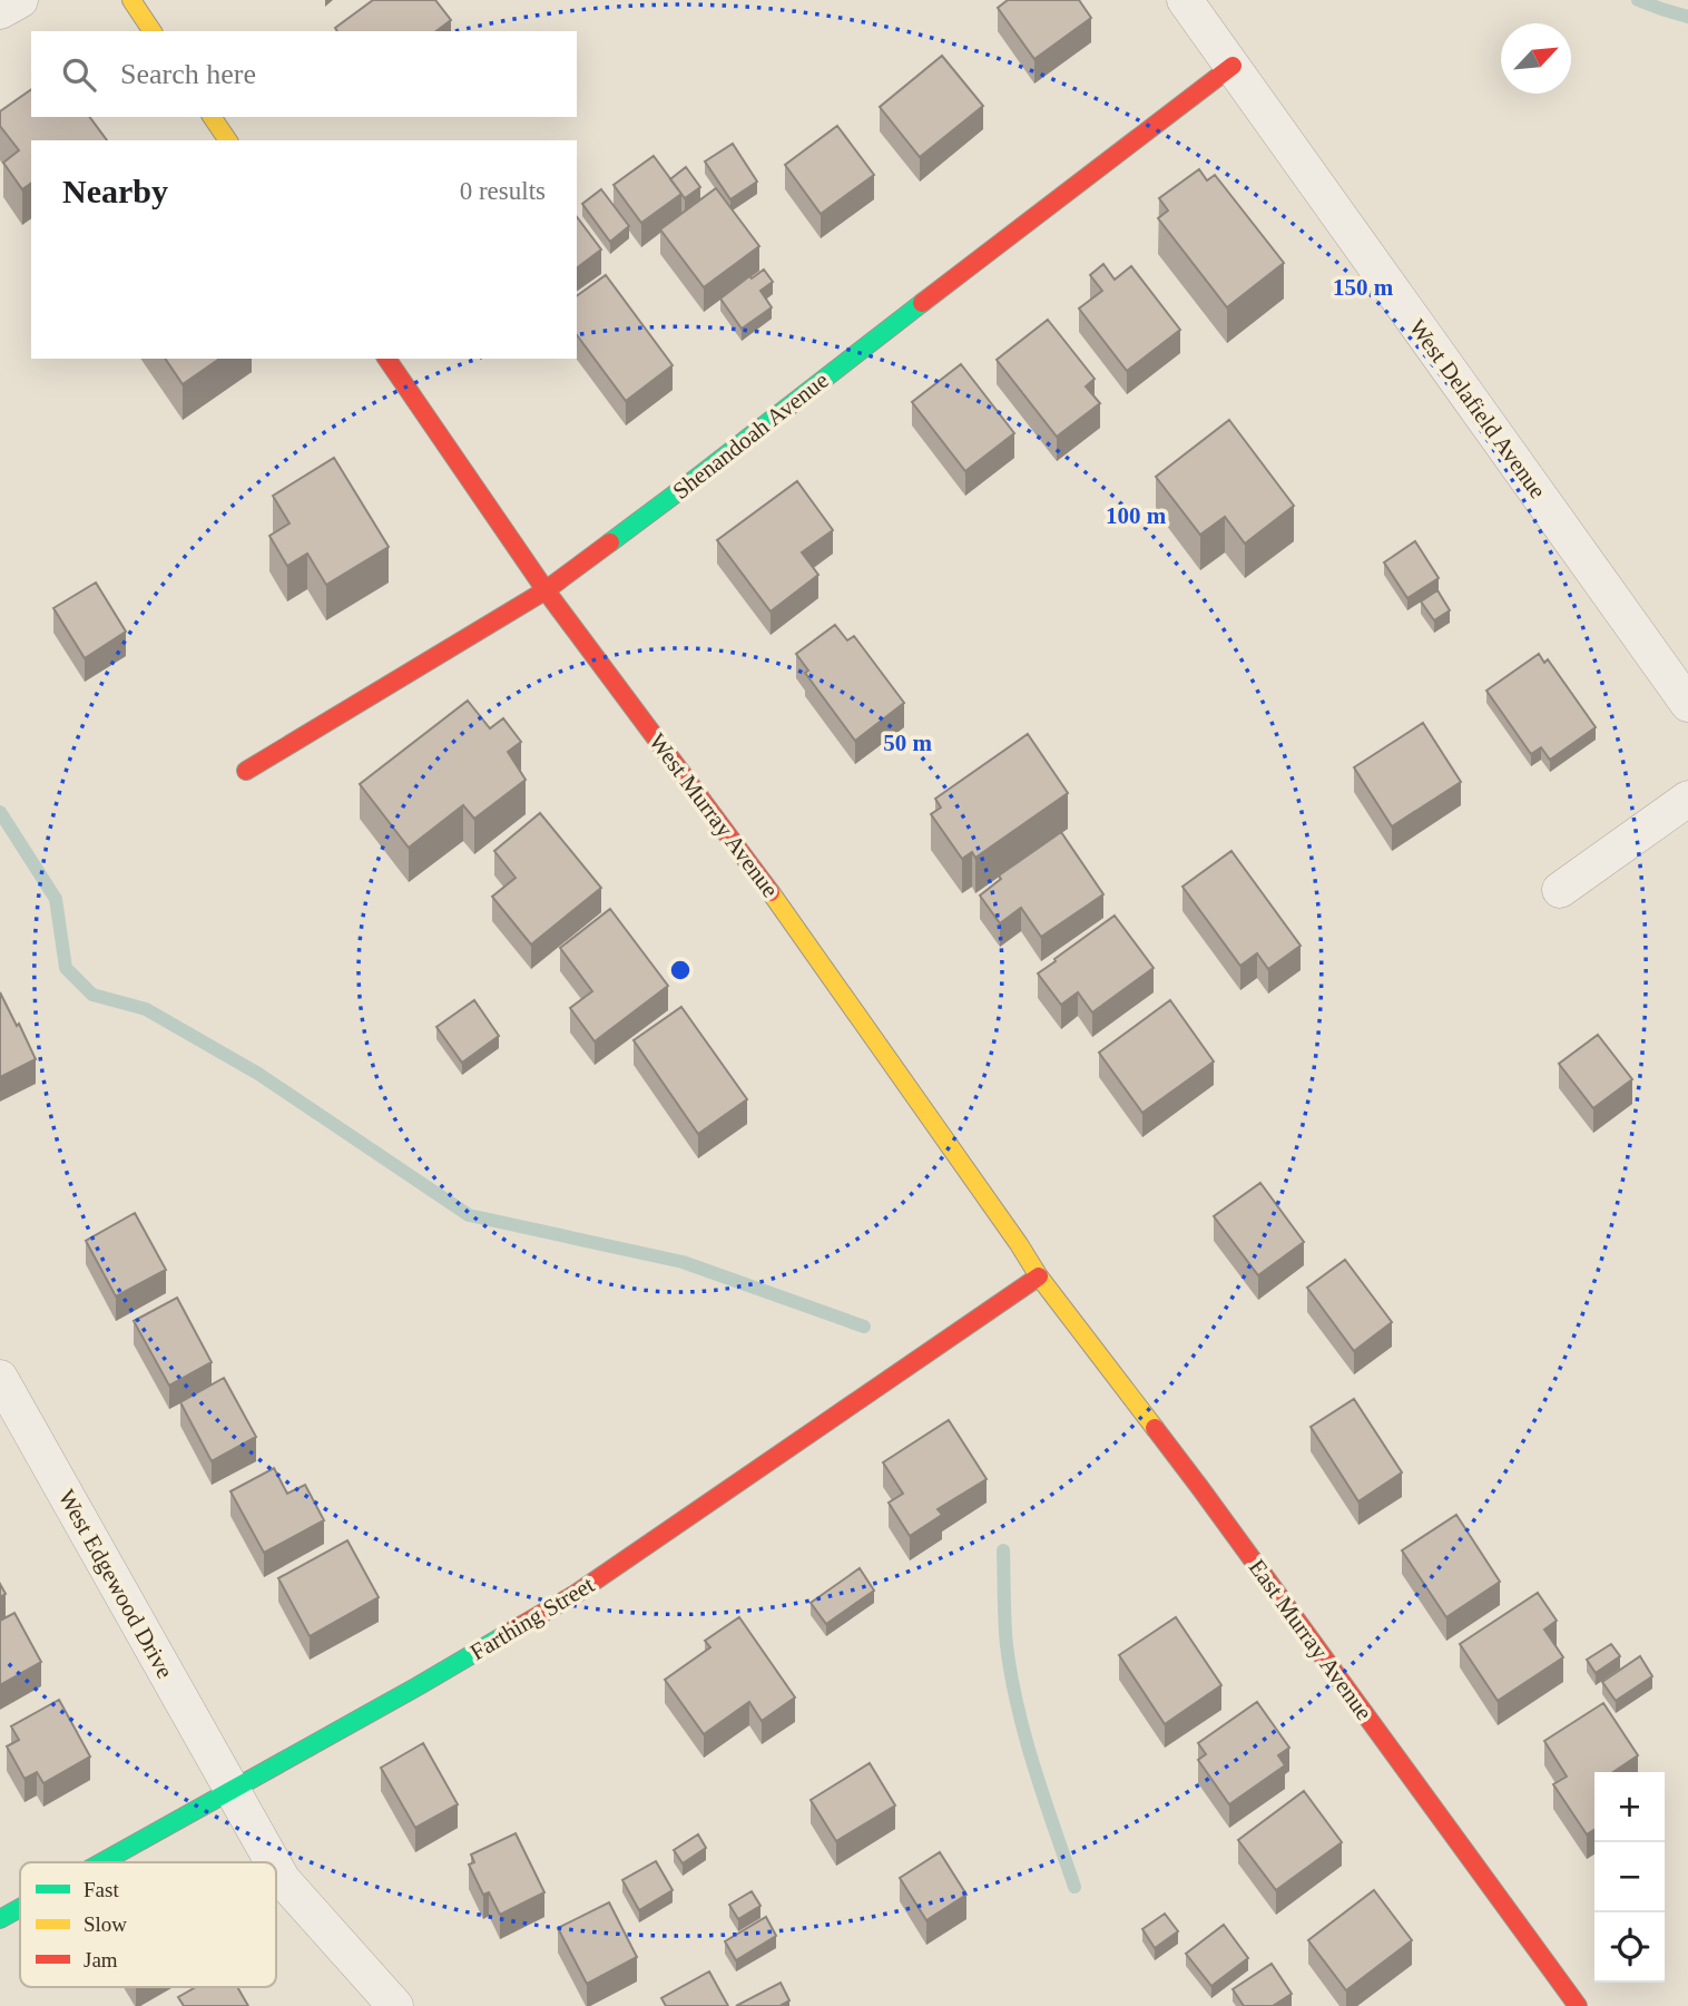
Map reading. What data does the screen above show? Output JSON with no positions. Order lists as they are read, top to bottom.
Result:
{
  "streets": {
    "street": [
      "West Delafield Avenue",
      "Shenandoah Avenue",
      "West Murray Avenue",
      "West Edgewood Drive",
      "Farthing Street",
      "East Murray Avenue"
    ]
  },
  "crossings": [
    ["West Delafield Avenue", "Shenandoah Avenue"],
    ["Shenandoah Avenue", "West Murray Avenue"],
    ["West Murray Avenue", "Farthing Street"],
    ["West Murray Avenue", "East Murray Avenue"],
    ["West Edgewood Drive", "Farthing Street"],
    ["Farthing Street", "East Murray Avenue"]
  ],
  "legend": ["Fast", "Slow", "Jam"],
  "north": "top right",
  "page": {
    "search": "Search here",
    "heading": ["Nearby", "0 results"],
    "map_buttons": ["+", "−"]
  },
  "rings": ["150 m", "100 m", "50 m"]
}
